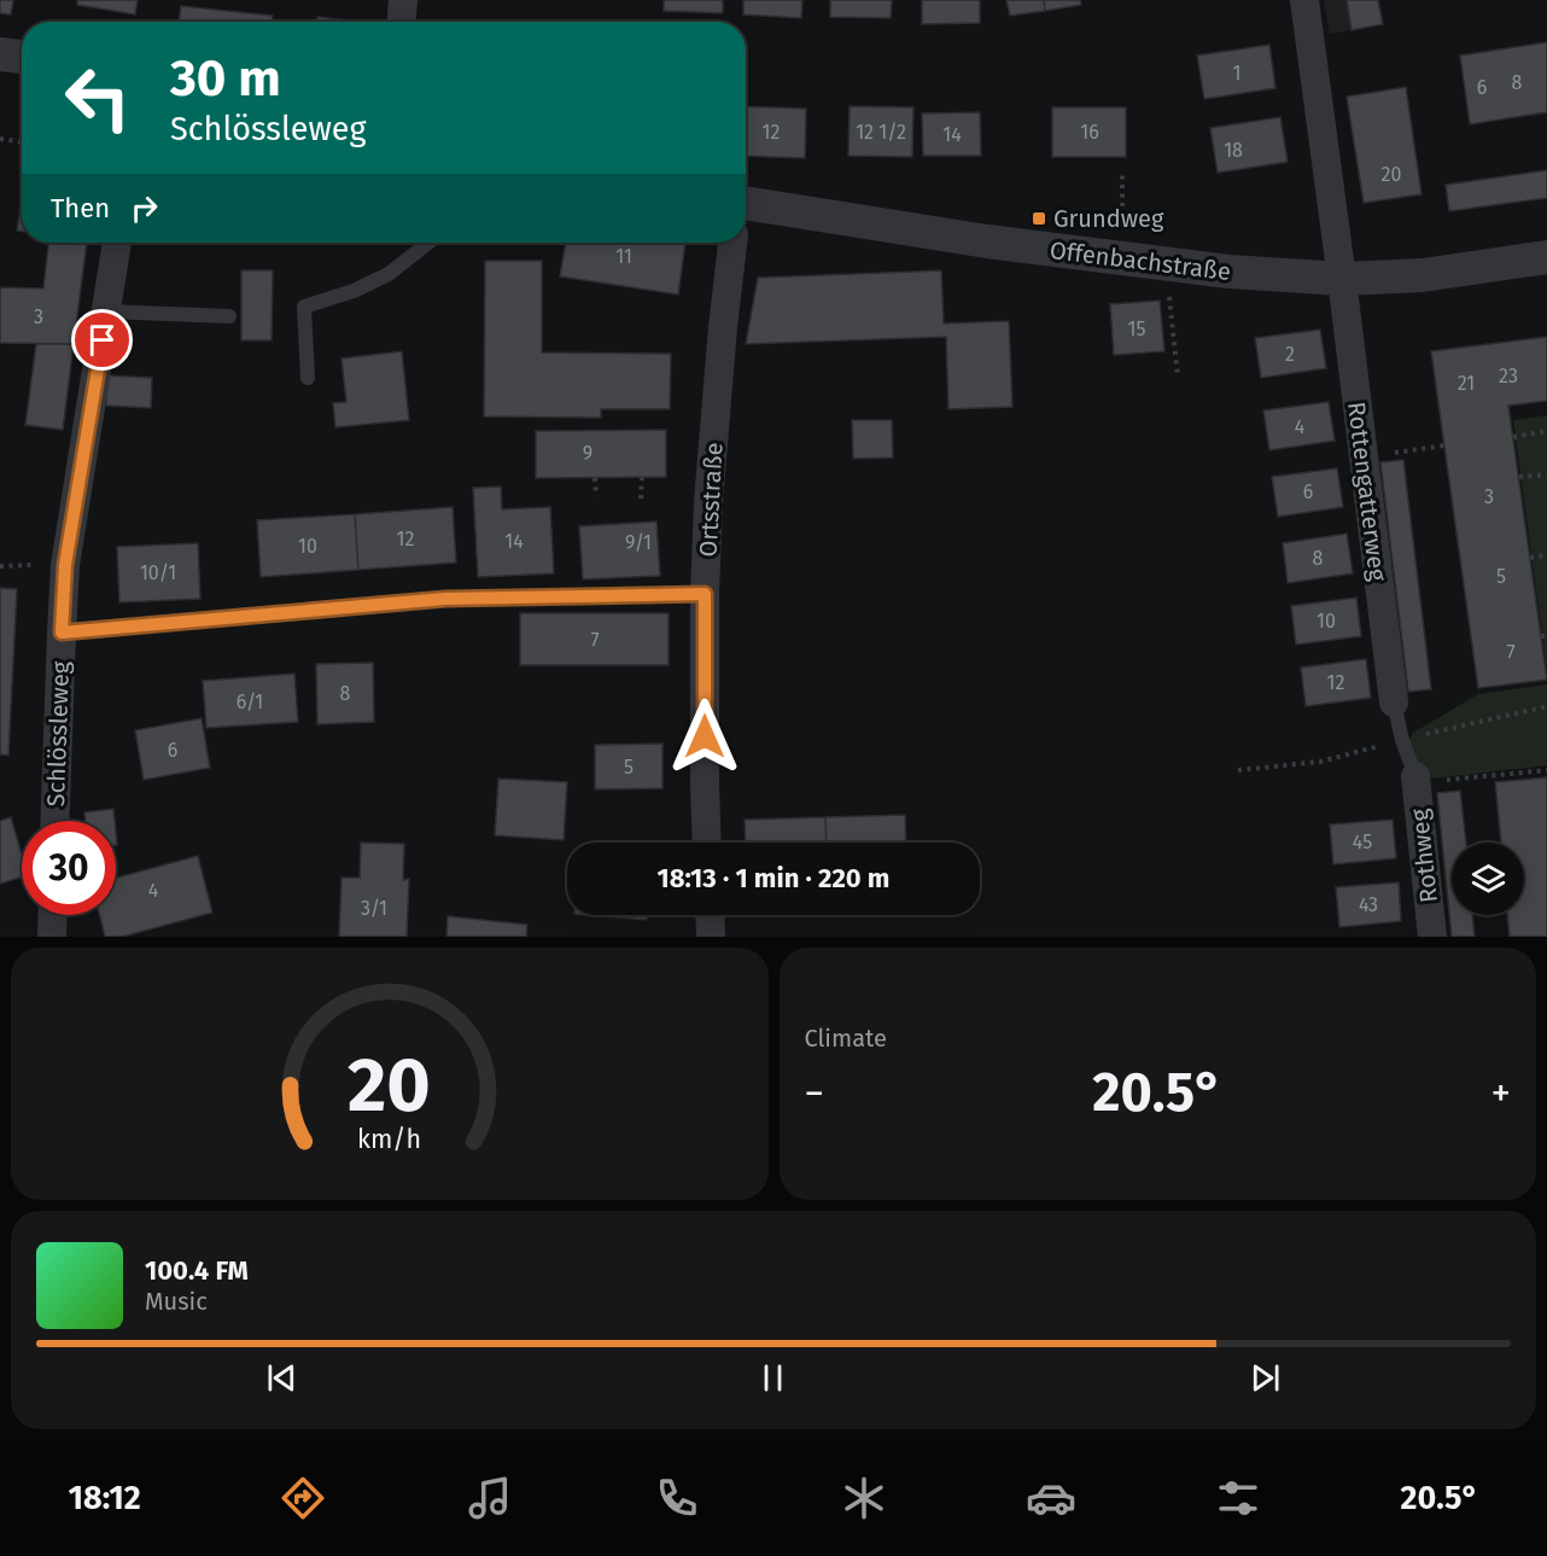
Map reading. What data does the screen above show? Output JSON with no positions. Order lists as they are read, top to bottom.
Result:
{
  "streets": {
    "street": [
      "Offenbachstraße",
      "Rottengatterweg",
      "Ortsstraße",
      "Schlössleweg",
      "Rothweg"
    ]
  },
  "crossings": [
    ["Offenbachstraße", "Rottengatterweg"],
    ["Ortsstraße", "Schlössleweg"]
  ],
  "places": {
    "transit": ["Grundweg"]
  },
  "house_numbers": [
    "1",
    "8",
    "6",
    "12",
    "12 1/2",
    "16",
    "14",
    "18",
    "20",
    "11",
    "3",
    "15",
    "2",
    "23",
    "21",
    "4",
    "9",
    "6",
    "3",
    "12",
    "14",
    "9/1",
    "10",
    "8",
    "10/1",
    "5",
    "10",
    "7",
    "7",
    "12",
    "8",
    "6/1",
    "6",
    "5",
    "45",
    "4",
    "43",
    "3/1"
  ],
  "page": {
    "turn": ["30 m", "Schlössleweg"],
    "then": "Then",
    "limit": "30",
    "trip": "18:13 · 1 min · 220 m",
    "tile": "Climate",
    "heat": ["−", "20.5°", "+"],
    "song": ["100.4 FM", "Music"],
    "tabs": ["18:12", "20.5°"],
    "gauge": ["20", "km/h"]
  }
}
